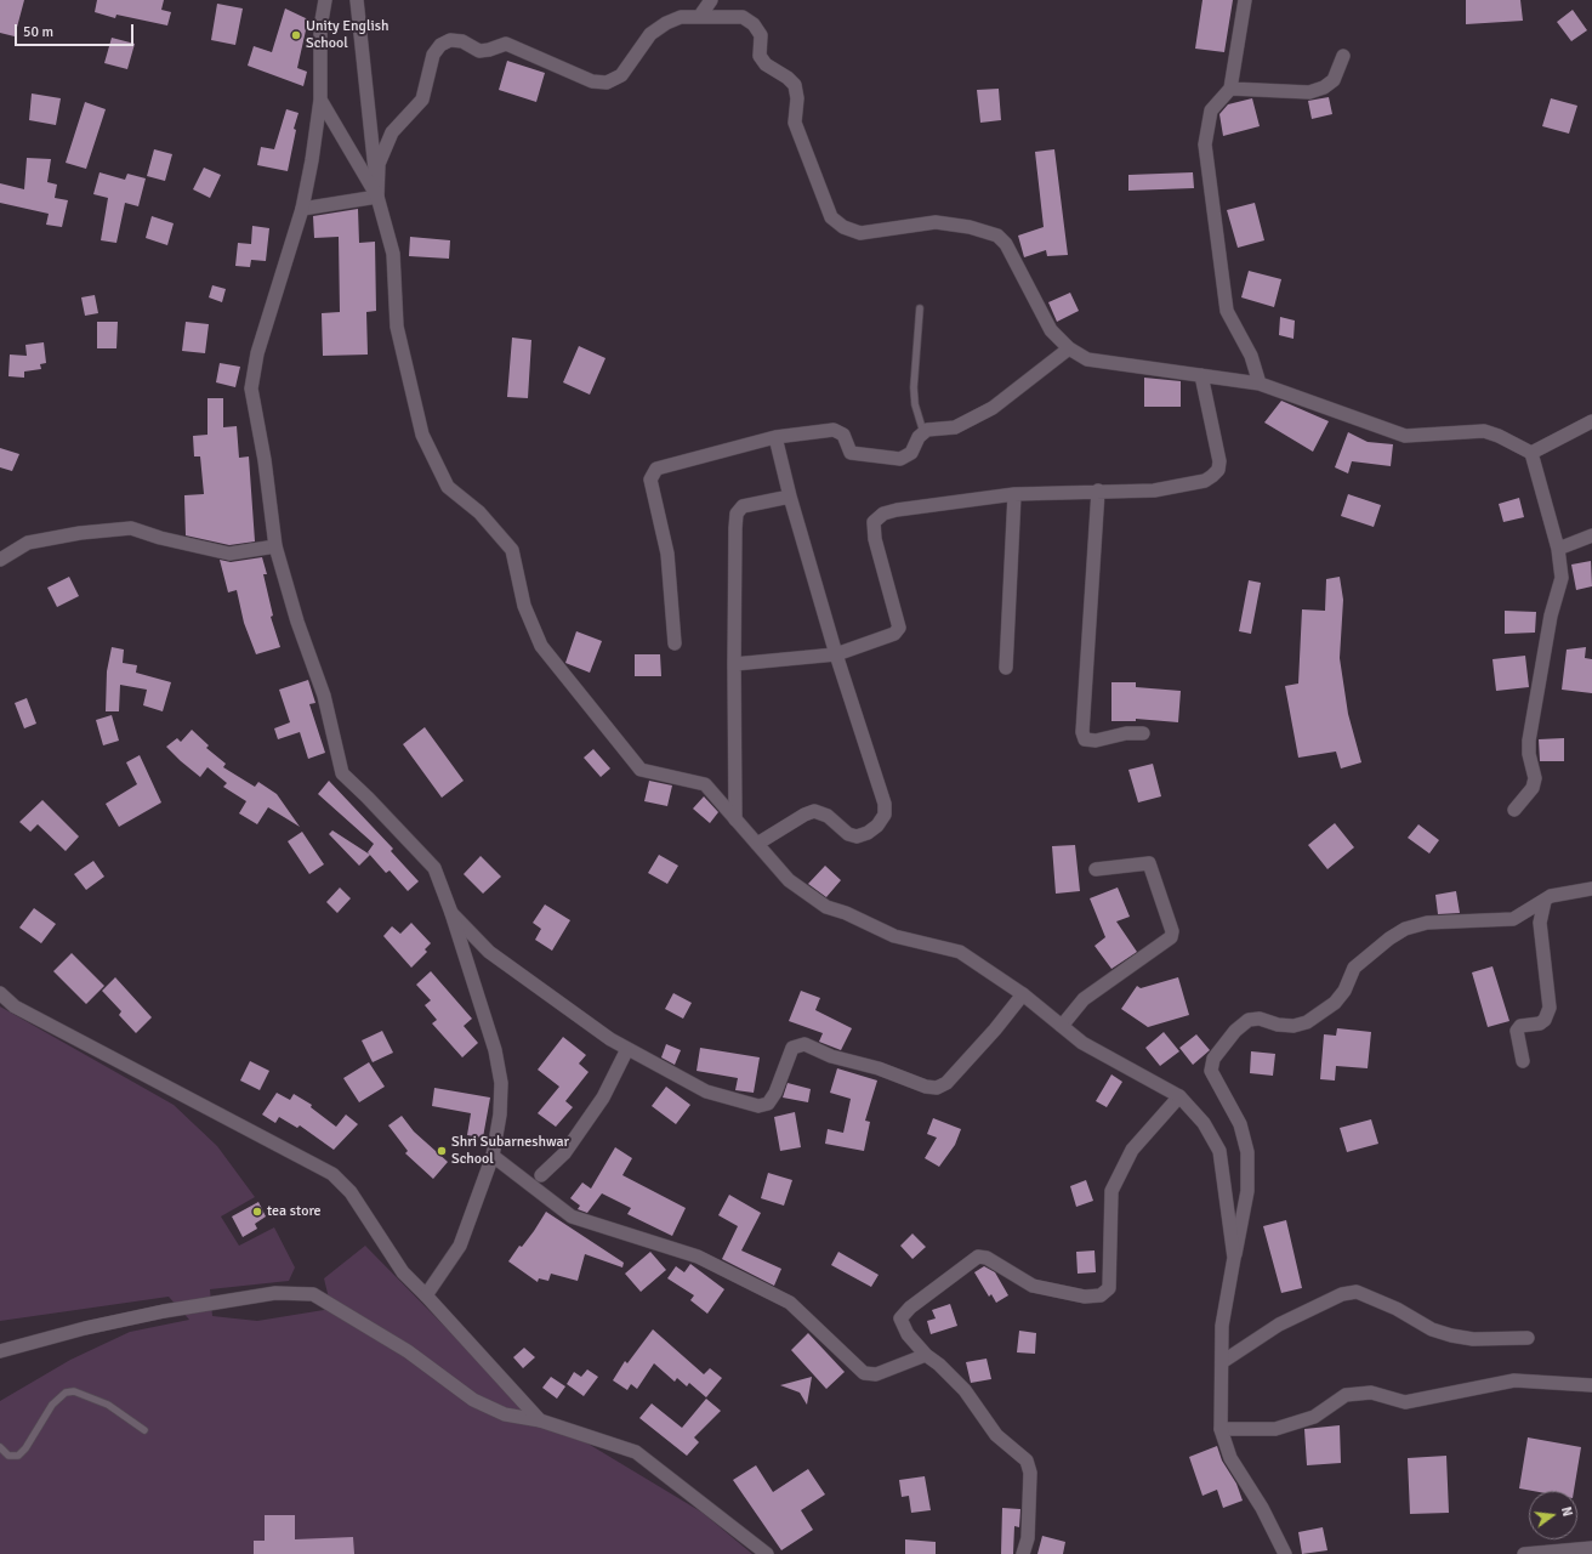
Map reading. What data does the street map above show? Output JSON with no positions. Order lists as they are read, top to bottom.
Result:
{
  "places": ["Unity English School", "Shri Subarneshwar School", "tea store"],
  "scale_bar": "50 m",
  "north": "right"
}
